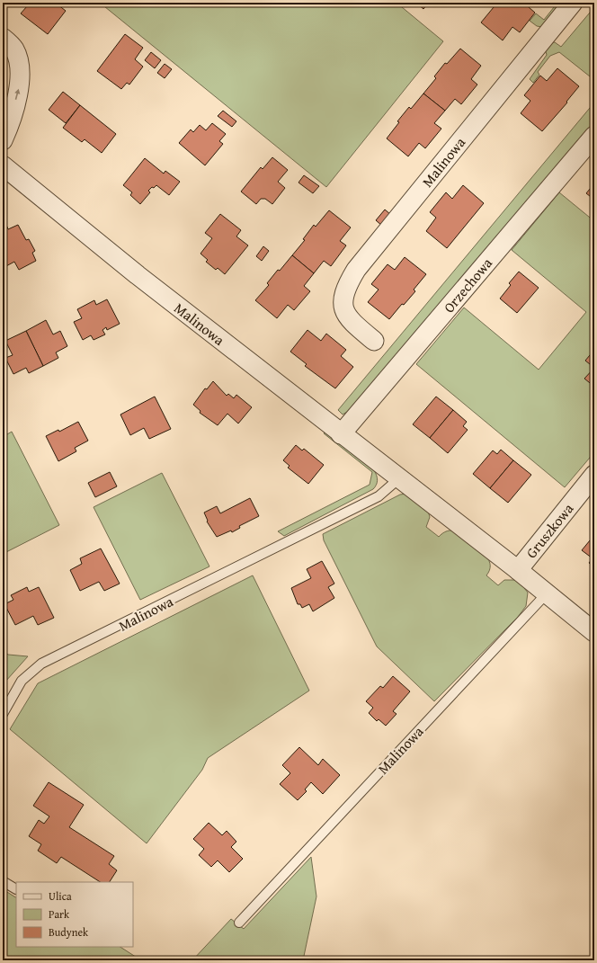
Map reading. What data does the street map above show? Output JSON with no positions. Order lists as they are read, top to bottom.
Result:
{
  "streets": {
    "street": ["Malinowa", "Orzechowa", "Gruszkowa"]
  },
  "crossings": [
    ["Malinowa", "Orzechowa"],
    ["Malinowa", "Gruszkowa"]
  ],
  "legend": ["Ulica", "Park", "Budynek"]
}
